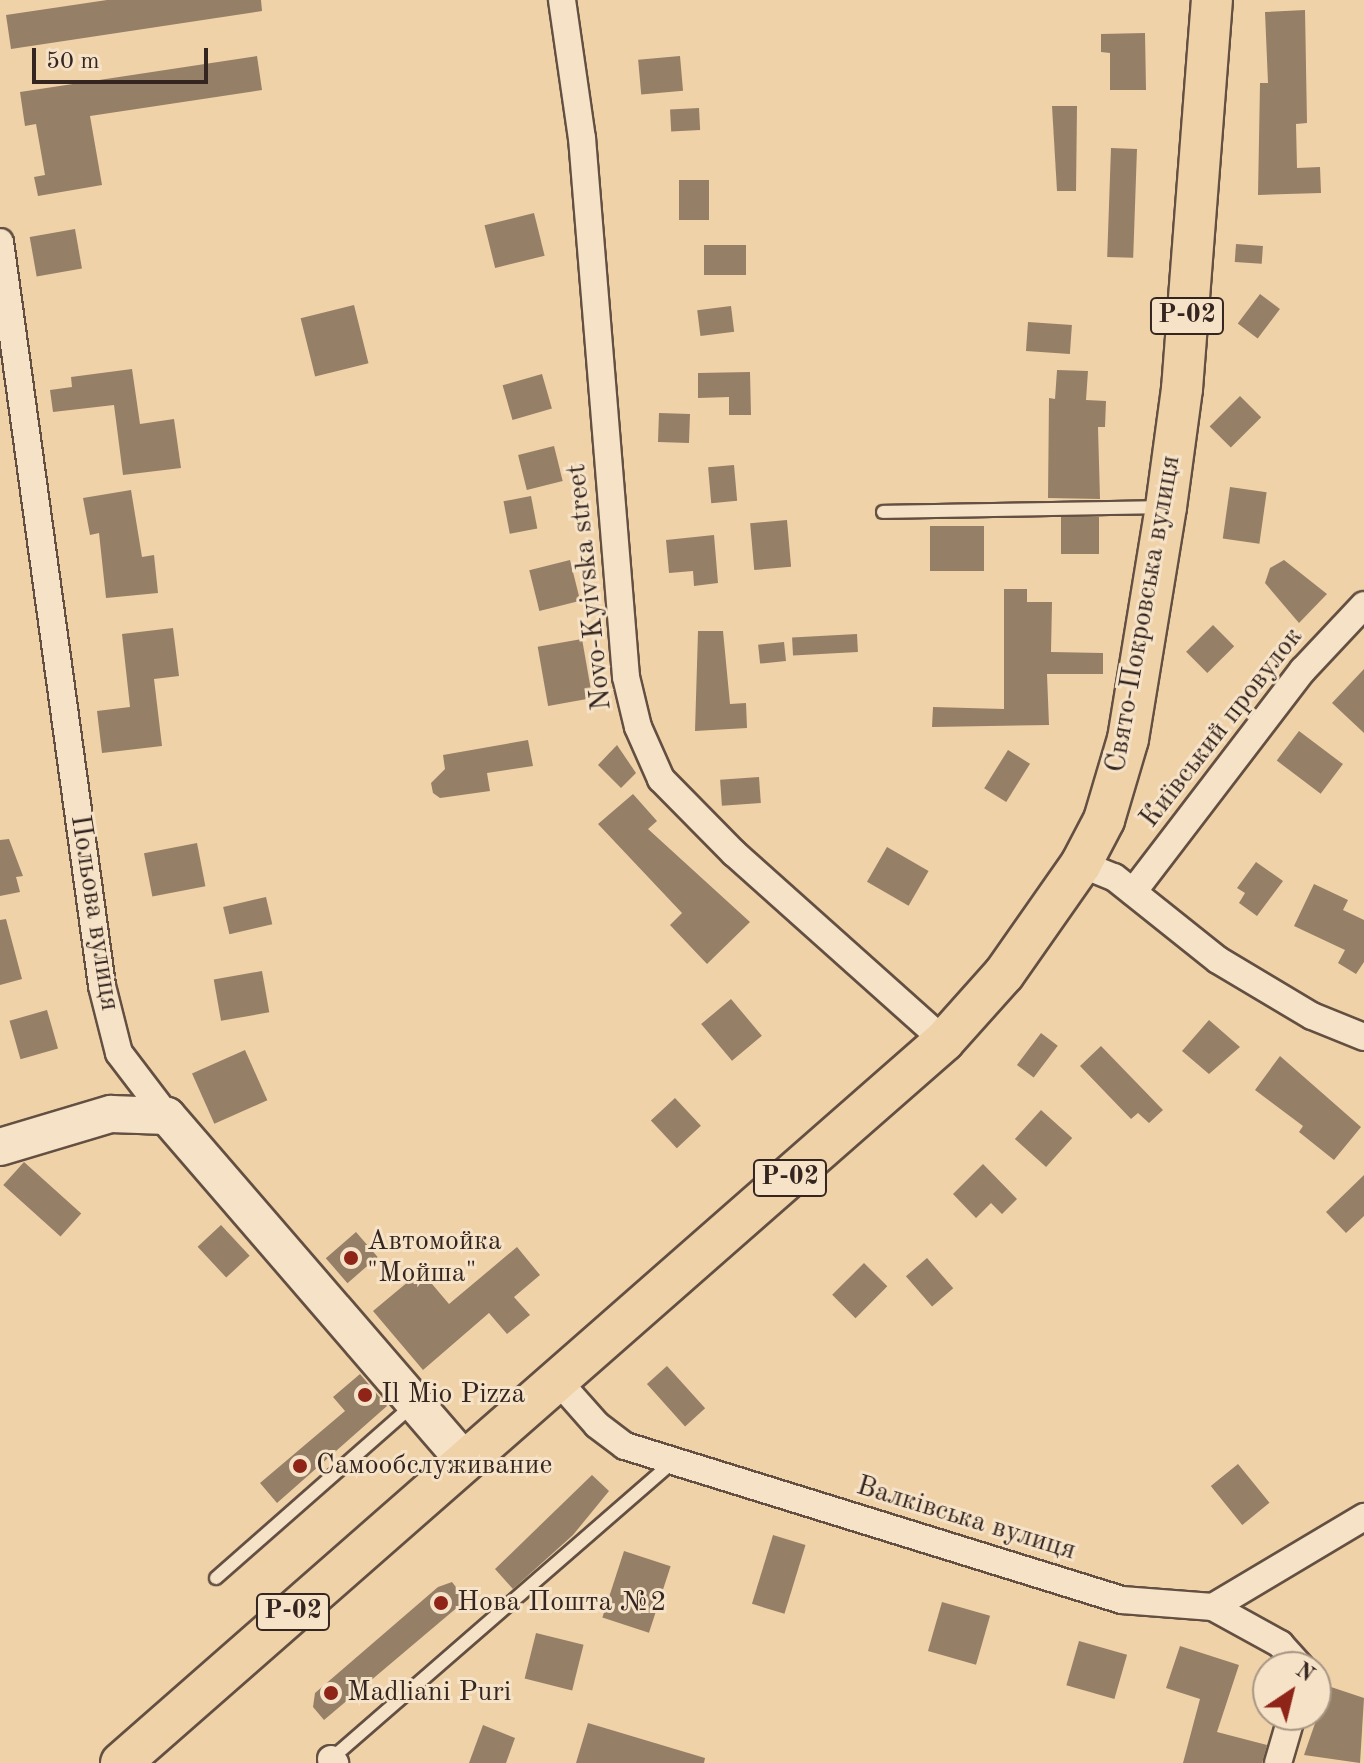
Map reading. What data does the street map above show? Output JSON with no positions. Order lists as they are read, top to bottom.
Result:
{
  "streets": {
    "main road": ["Р-02", "Свято-Покровська вулиця"],
    "street": [
      "Novo-Kyivska street",
      "Київський провулок",
      "Польова вулиця",
      "Валківська вулиця"
    ]
  },
  "crossings": [
    ["Novo-Kyivska street", "Свято-Покровська вулиця"],
    ["Свято-Покровська вулиця", "Польова вулиця"],
    ["Свято-Покровська вулиця", "Валківська вулиця"]
  ],
  "places": [
    "Автомойка \"Мойша\"",
    "Il Mio Pizza",
    "Самообслуживание",
    "Нова Пошта №2",
    "Madliani Puri"
  ],
  "scale_bar": "50 m",
  "north": "top right"
}
